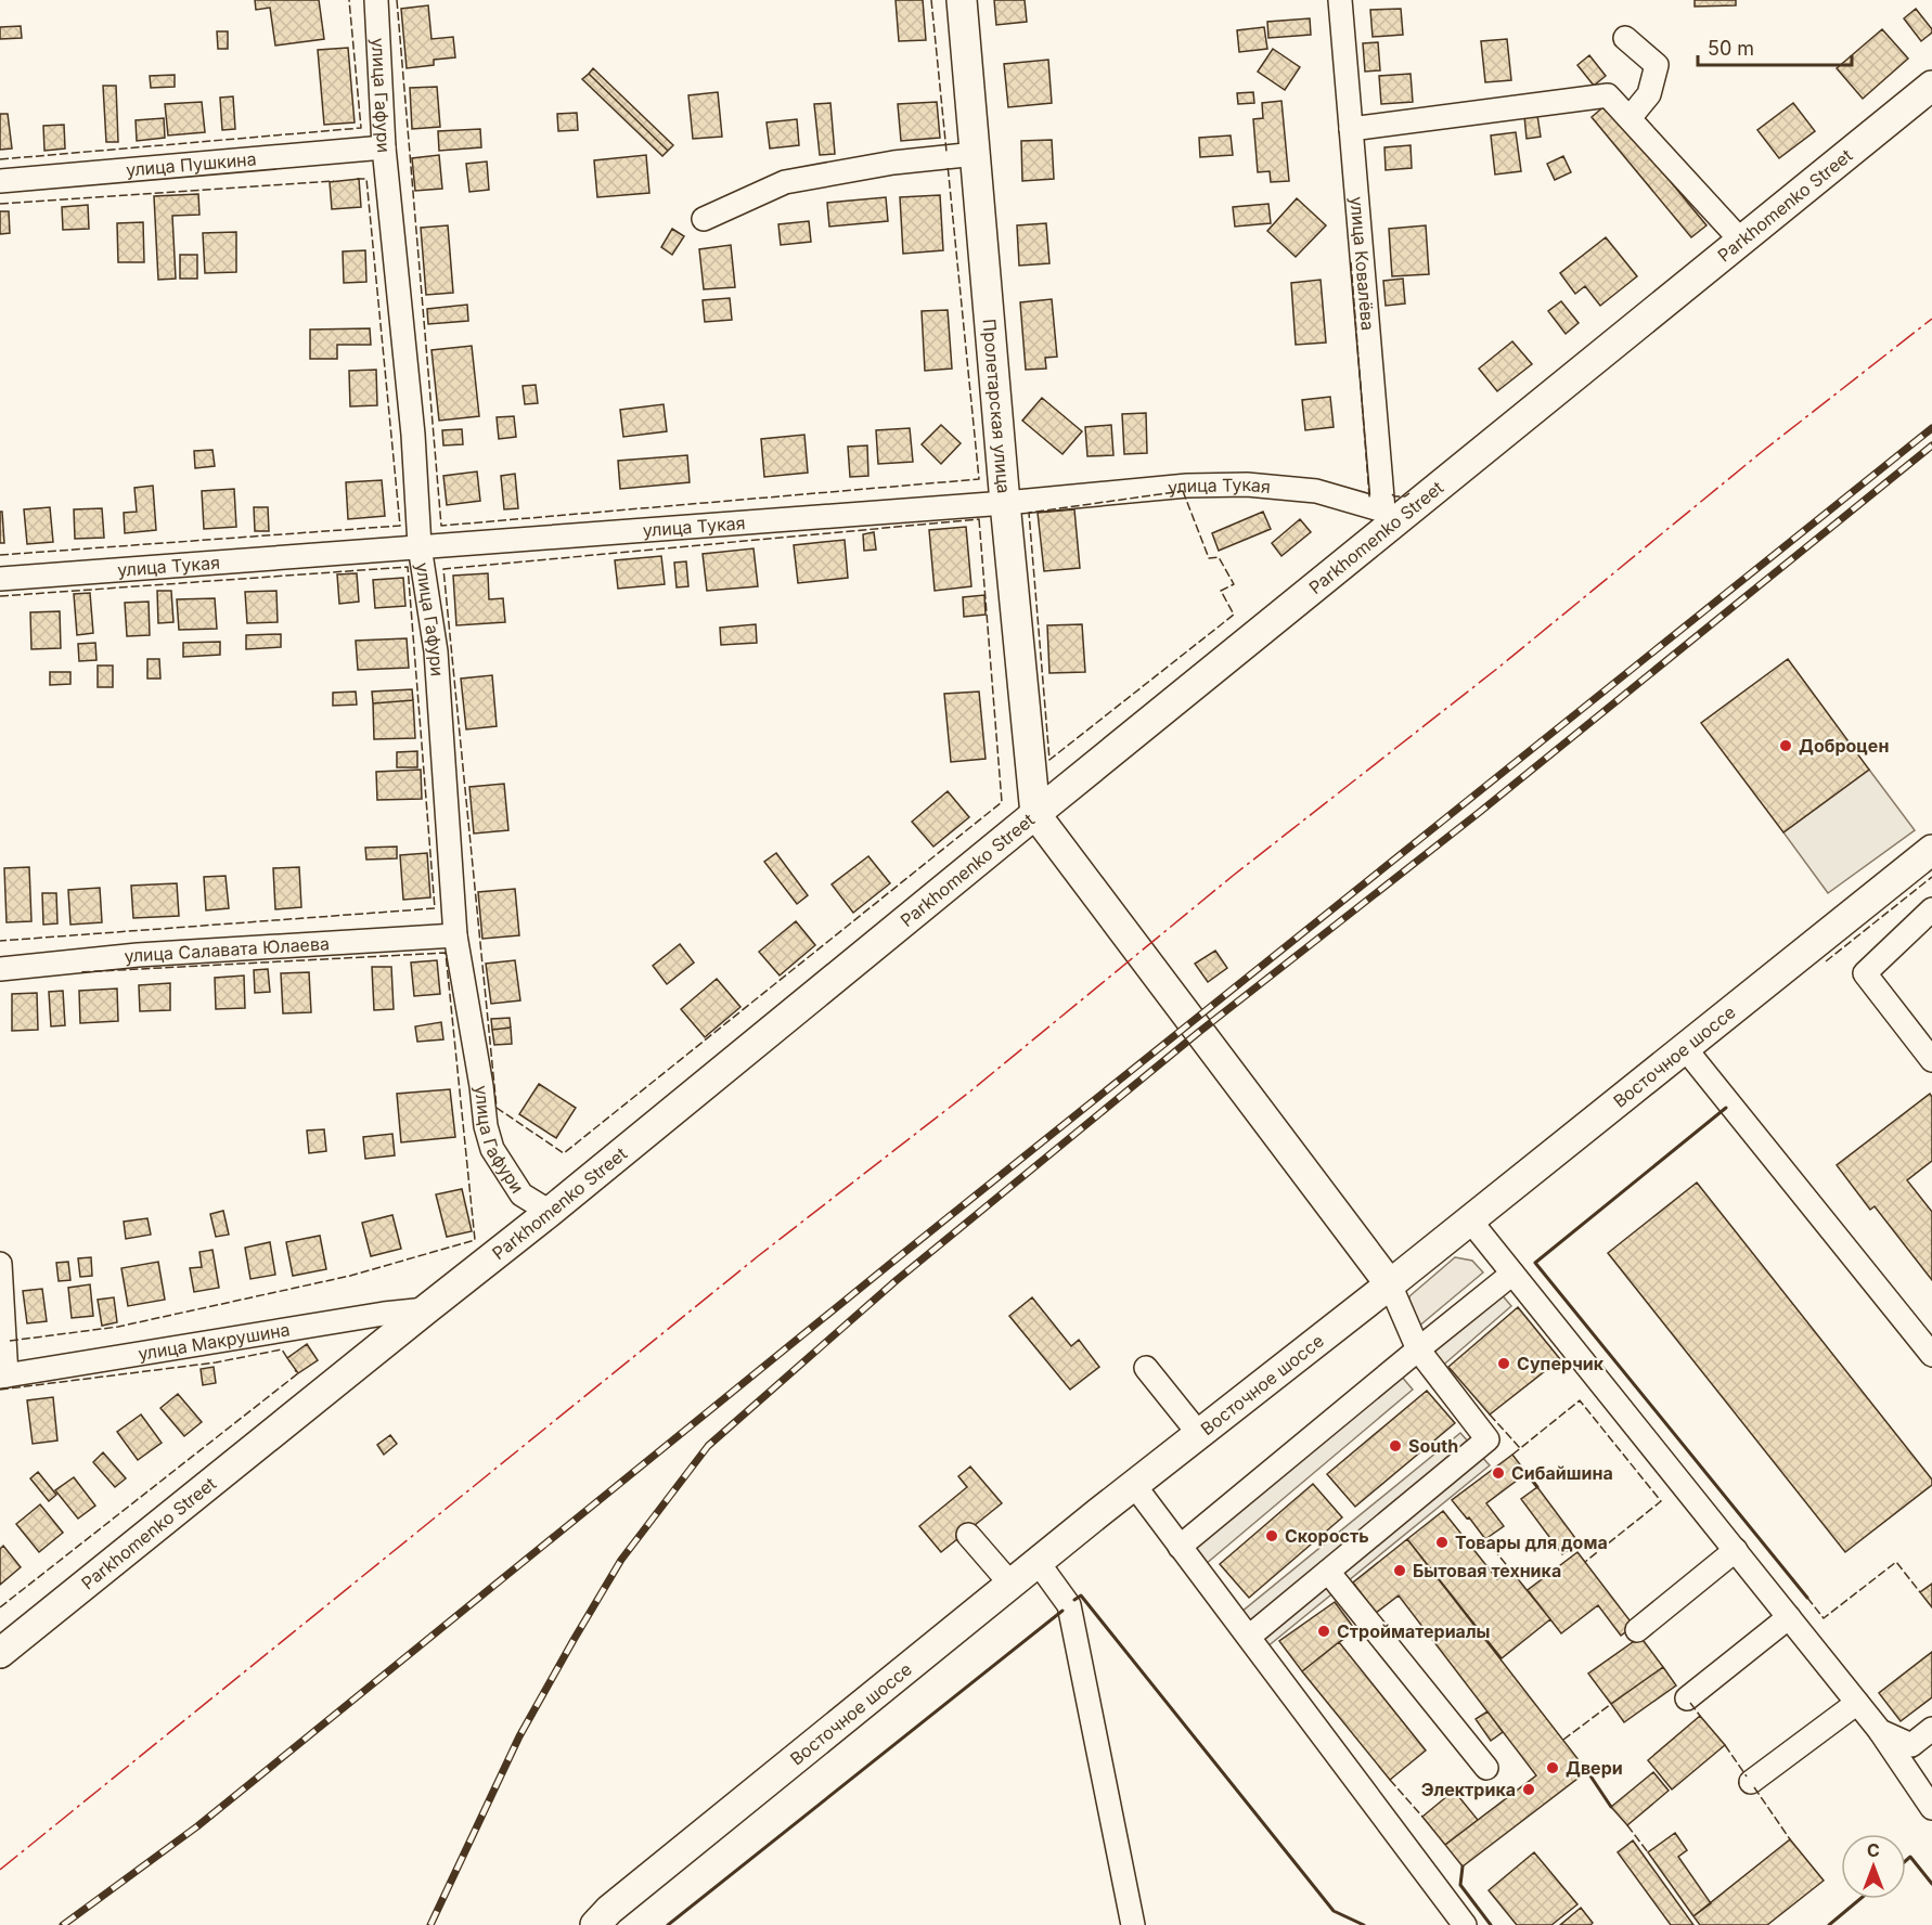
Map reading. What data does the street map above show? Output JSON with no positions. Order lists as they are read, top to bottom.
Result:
{
  "streets": {
    "main road": ["Parkhomenko Street", "Пролетарская улица", "Восточное шоссе"],
    "street": [
      "улица Гафури",
      "улица Пушкина",
      "улица Ковалёва",
      "улица Тукая",
      "улица Салавата Юлаева",
      "улица Макрушина"
    ]
  },
  "crossings": [
    ["улица Гафури", "улица Пушкина"],
    ["улица Гафури", "Parkhomenko Street"],
    ["улица Гафури", "улица Тукая"],
    ["улица Гафури", "улица Салавата Юлаева"],
    ["Parkhomenko Street", "улица Ковалёва"],
    ["Parkhomenko Street", "Пролетарская улица"],
    ["Parkhomenko Street", "улица Тукая"],
    ["Parkhomenko Street", "улица Макрушина"],
    ["улица Ковалёва", "улица Тукая"],
    ["Пролетарская улица", "улица Тукая"]
  ],
  "places": [
    "Доброцен",
    "Суперчик",
    "South",
    "Сибайшина",
    "Скорость",
    "Товары для дома",
    "Бытовая техника",
    "Стройматериалы",
    "Двери",
    "Электрика"
  ],
  "scale_bar": "50 m",
  "north": "top"
}
